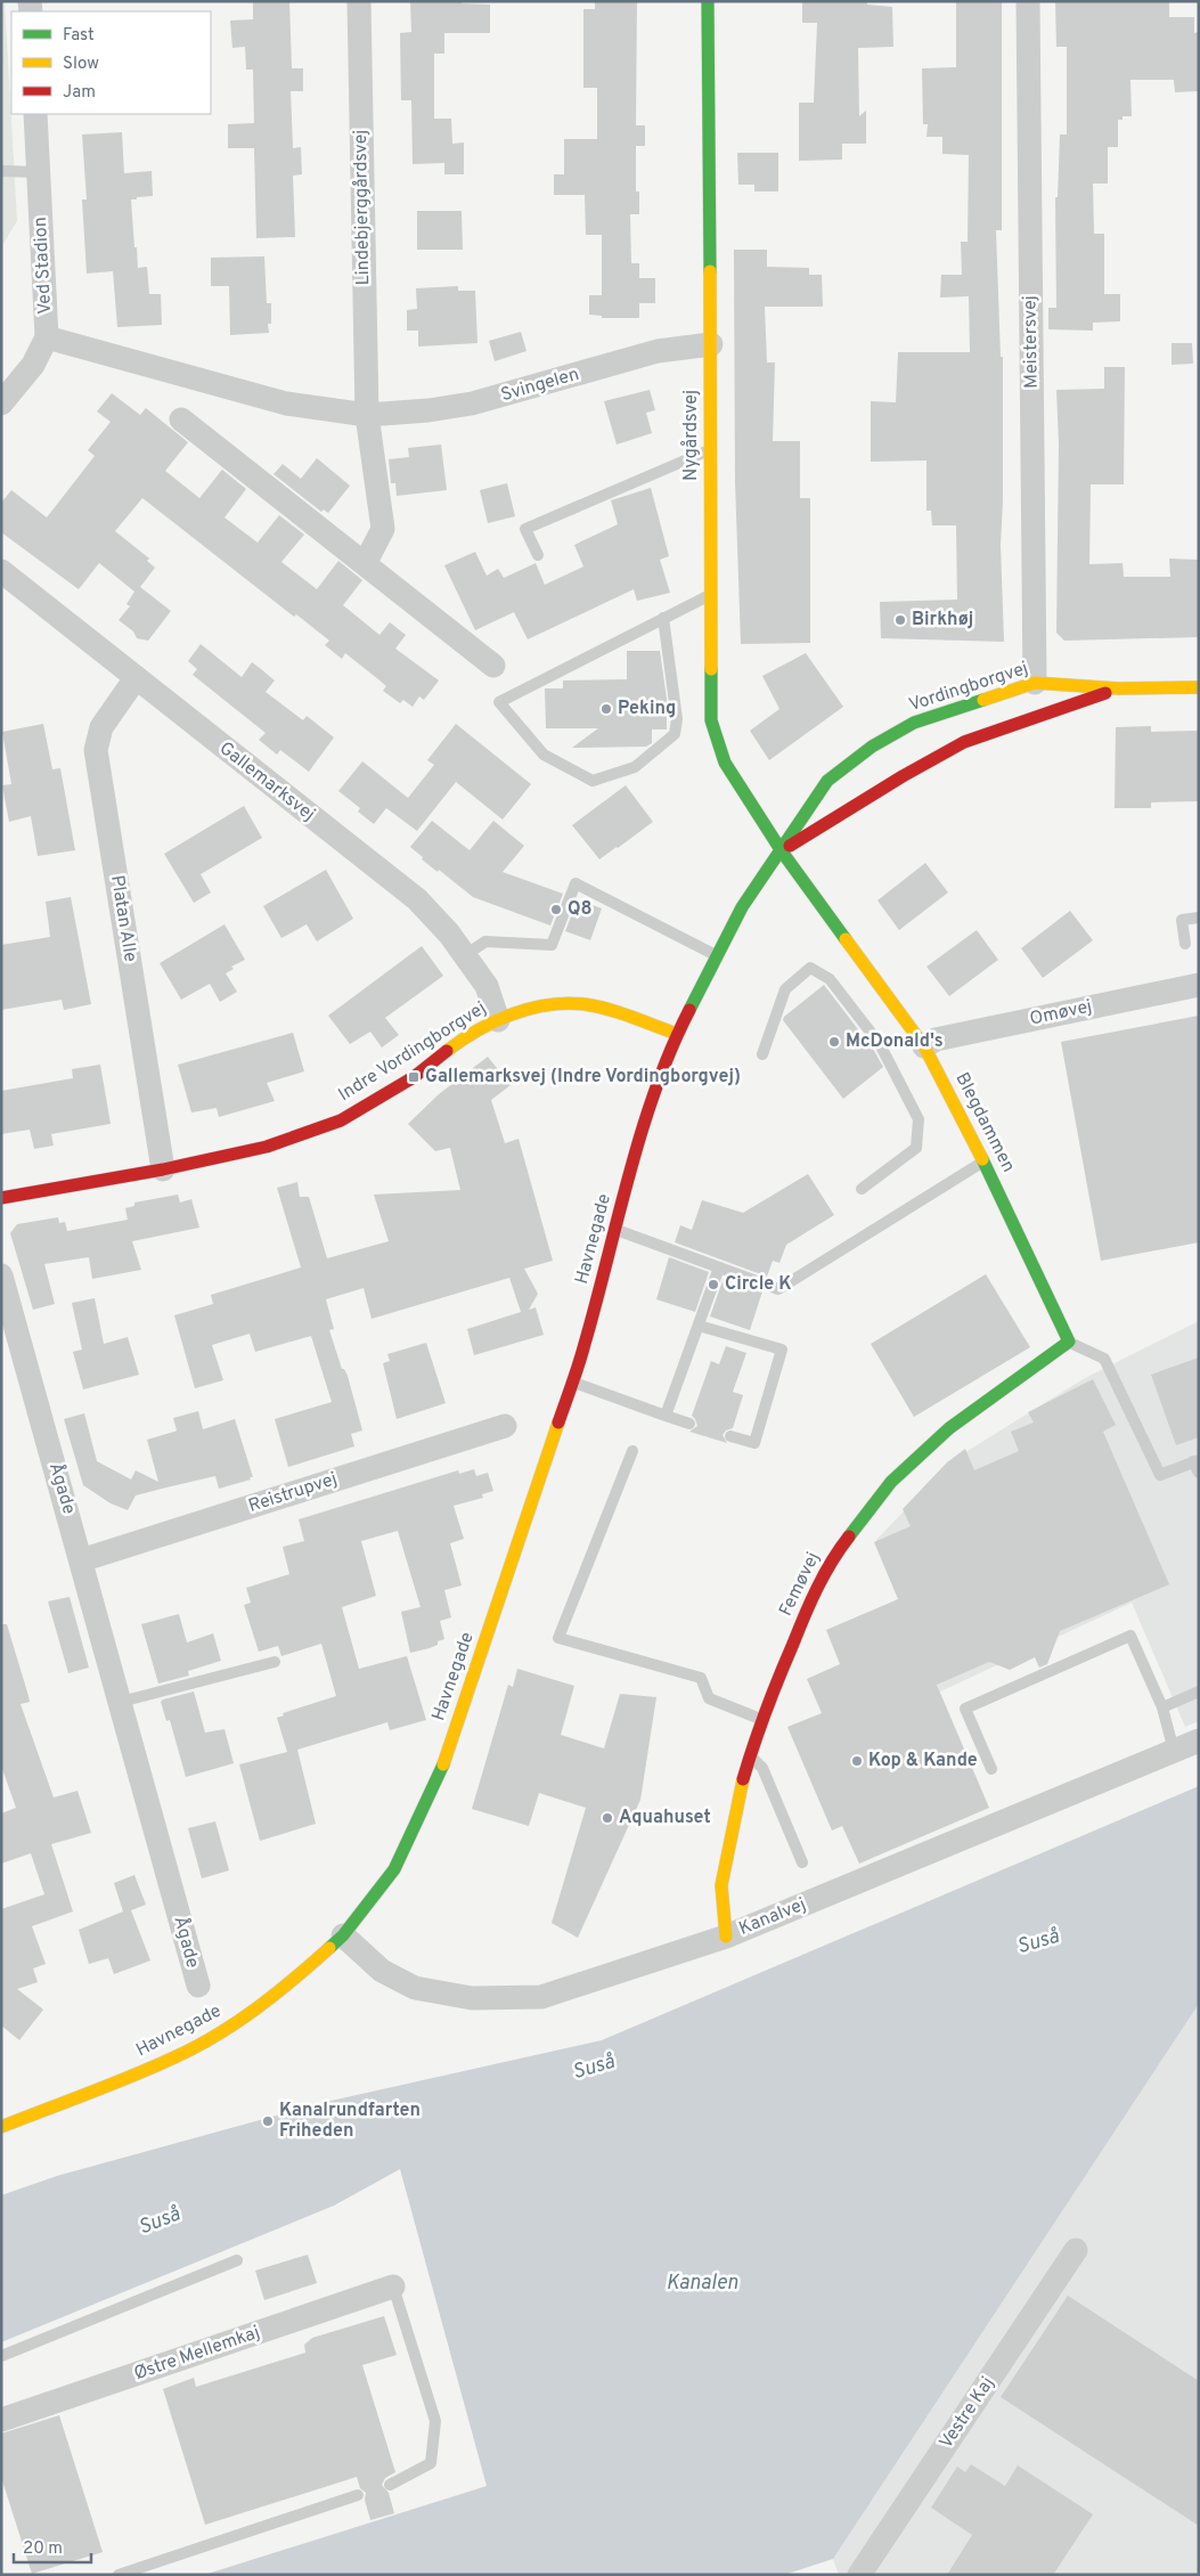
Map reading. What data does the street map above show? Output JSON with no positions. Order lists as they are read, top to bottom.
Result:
{
  "streets": {
    "street": [
      "Lindebjerggårdsvej",
      "Ved Stadion",
      "Meistersvej",
      "Svingelen",
      "Nygårdsvej",
      "Vordingborgvej",
      "Gallemarksvej",
      "Platan Alle",
      "Omøvej",
      "Indre Vordingborgvej",
      "Blegdammen",
      "Havnegade",
      "Ågade",
      "Reistrupvej",
      "Femøvej",
      "Kanalvej",
      "Østre Mellemkaj",
      "Vestre Kaj"
    ]
  },
  "crossings": [
    ["Lindebjerggårdsvej", "Svingelen"],
    ["Ved Stadion", "Svingelen"],
    ["Meistersvej", "Vordingborgvej"],
    ["Svingelen", "Nygårdsvej"],
    ["Nygårdsvej", "Vordingborgvej"],
    ["Nygårdsvej", "Blegdammen"],
    ["Vordingborgvej", "Indre Vordingborgvej"],
    ["Vordingborgvej", "Blegdammen"],
    ["Vordingborgvej", "Havnegade"],
    ["Gallemarksvej", "Platan Alle"],
    ["Gallemarksvej", "Indre Vordingborgvej"],
    ["Platan Alle", "Indre Vordingborgvej"],
    ["Omøvej", "Blegdammen"],
    ["Indre Vordingborgvej", "Havnegade"],
    ["Blegdammen", "Femøvej"],
    ["Havnegade", "Kanalvej"],
    ["Ågade", "Reistrupvej"],
    ["Femøvej", "Kanalvej"]
  ],
  "water": ["Suså", "Kanalen"],
  "places": {
    "other": [
      "Birkhøj",
      "Peking",
      "Q8",
      "McDonald's",
      "Circle K",
      "Kop & Kande",
      "Aquahuset",
      "Kanalrundfarten Friheden"
    ],
    "transit": ["Gallemarksvej (Indre Vordingborgvej)"]
  },
  "legend": ["Fast", "Slow", "Jam"],
  "scale_bar": "20 m"
}
